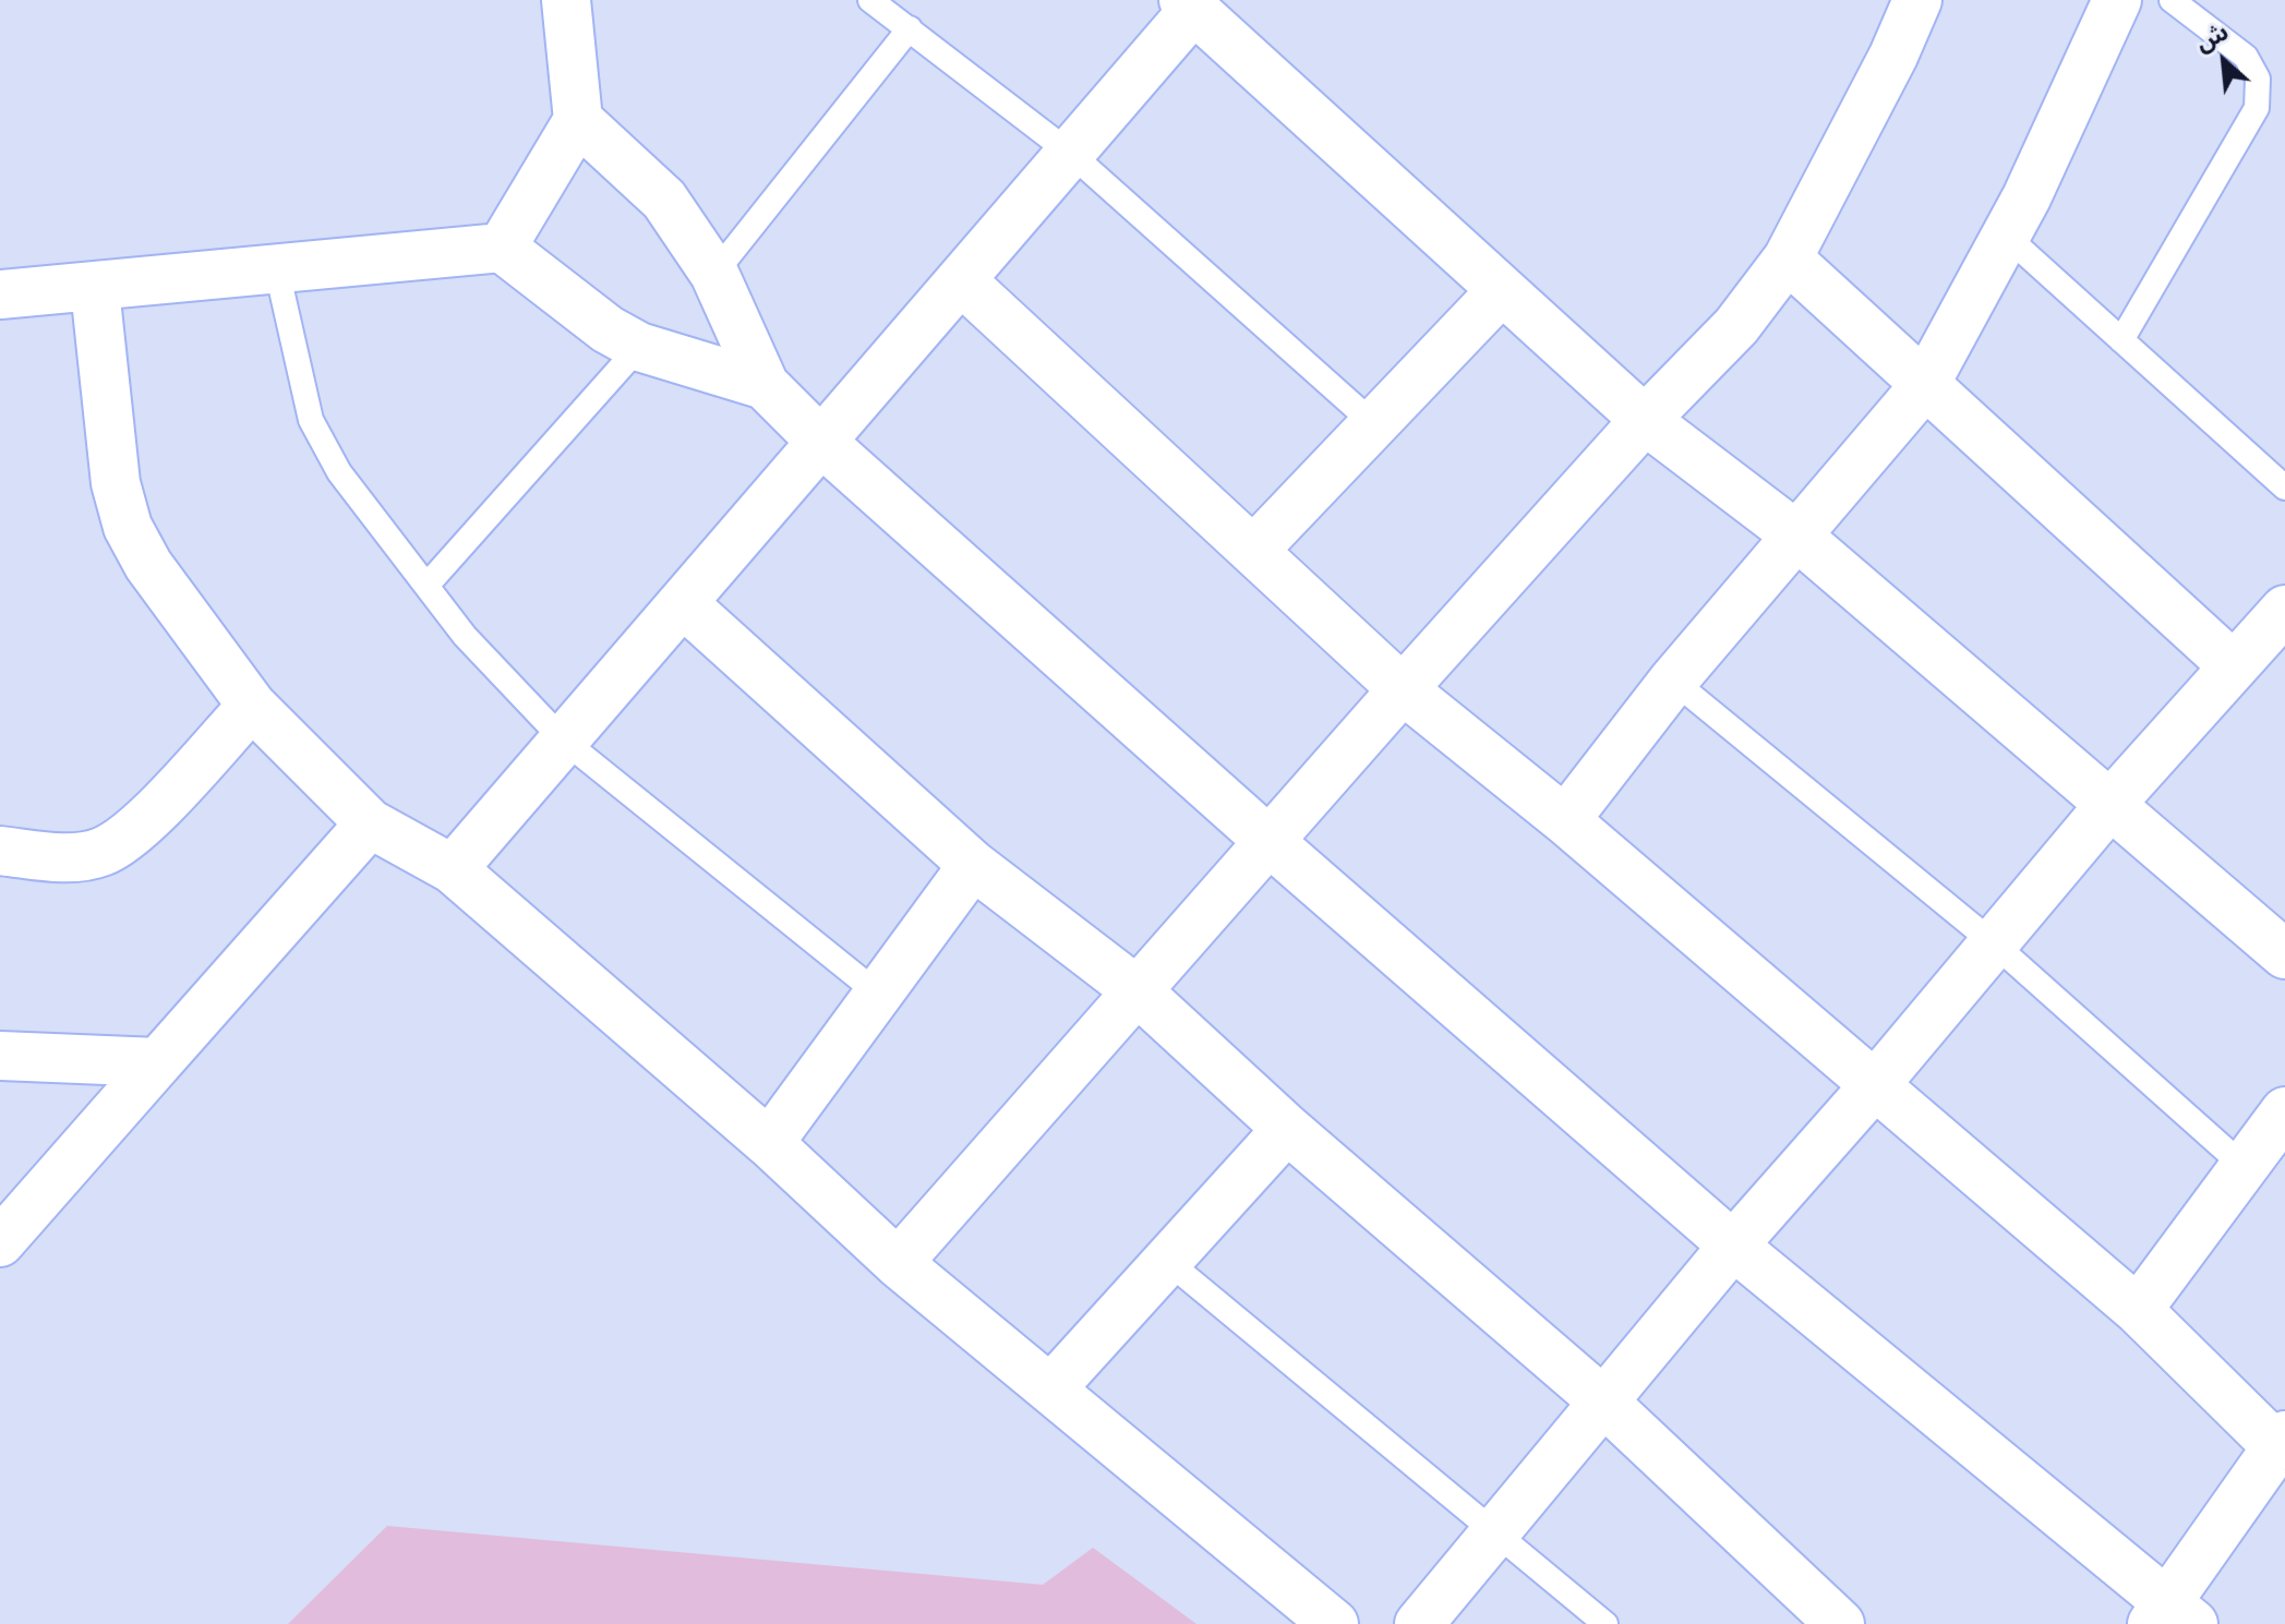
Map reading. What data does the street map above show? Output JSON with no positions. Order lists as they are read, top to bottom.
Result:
{
  "north": "top left"
}
